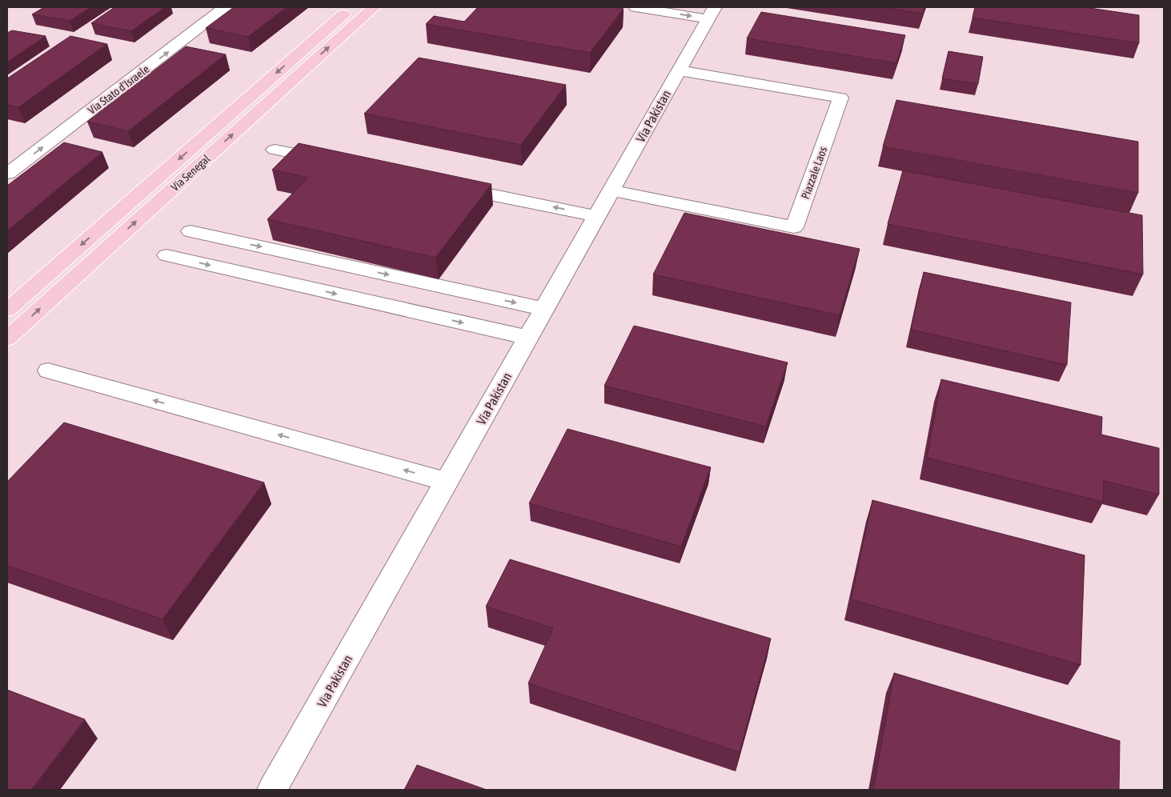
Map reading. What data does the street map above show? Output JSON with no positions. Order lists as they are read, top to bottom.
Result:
{
  "streets": {
    "main road": ["Via Senegal"],
    "street": ["Via Stato d'Israele", "Via Pakistan", "Piazzale Laos"]
  },
  "crossings": [
    ["Via Pakistan", "Piazzale Laos"]
  ],
  "one_way": ["Via Stato d'Israele"]
}
